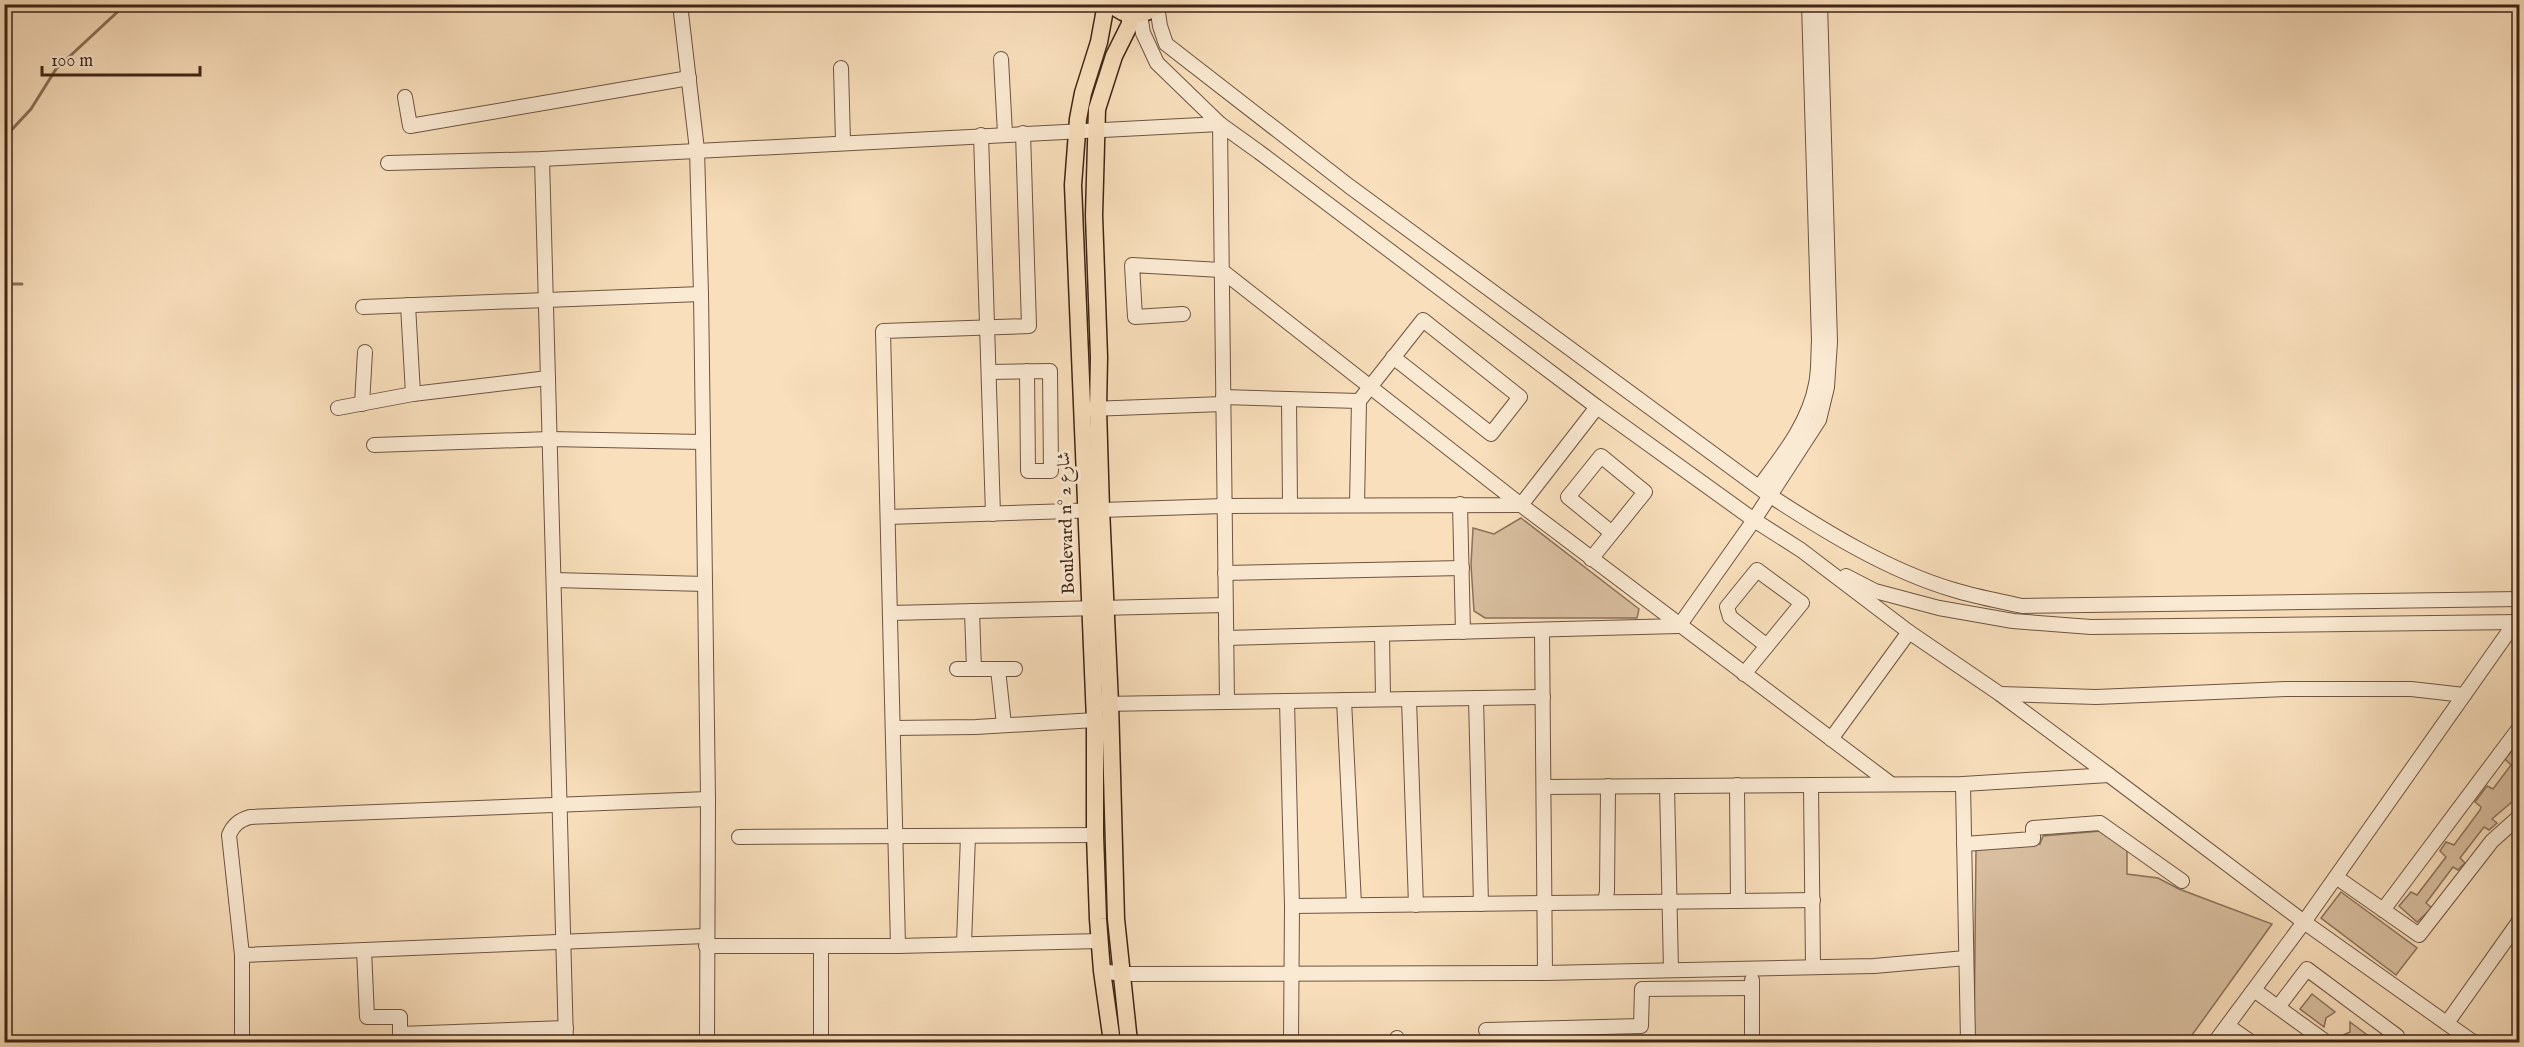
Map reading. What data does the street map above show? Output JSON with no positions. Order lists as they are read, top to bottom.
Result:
{
  "streets": {
    "main road": ["Boulevard n° شارع 2"]
  },
  "scale_bar": "100 m"
}
